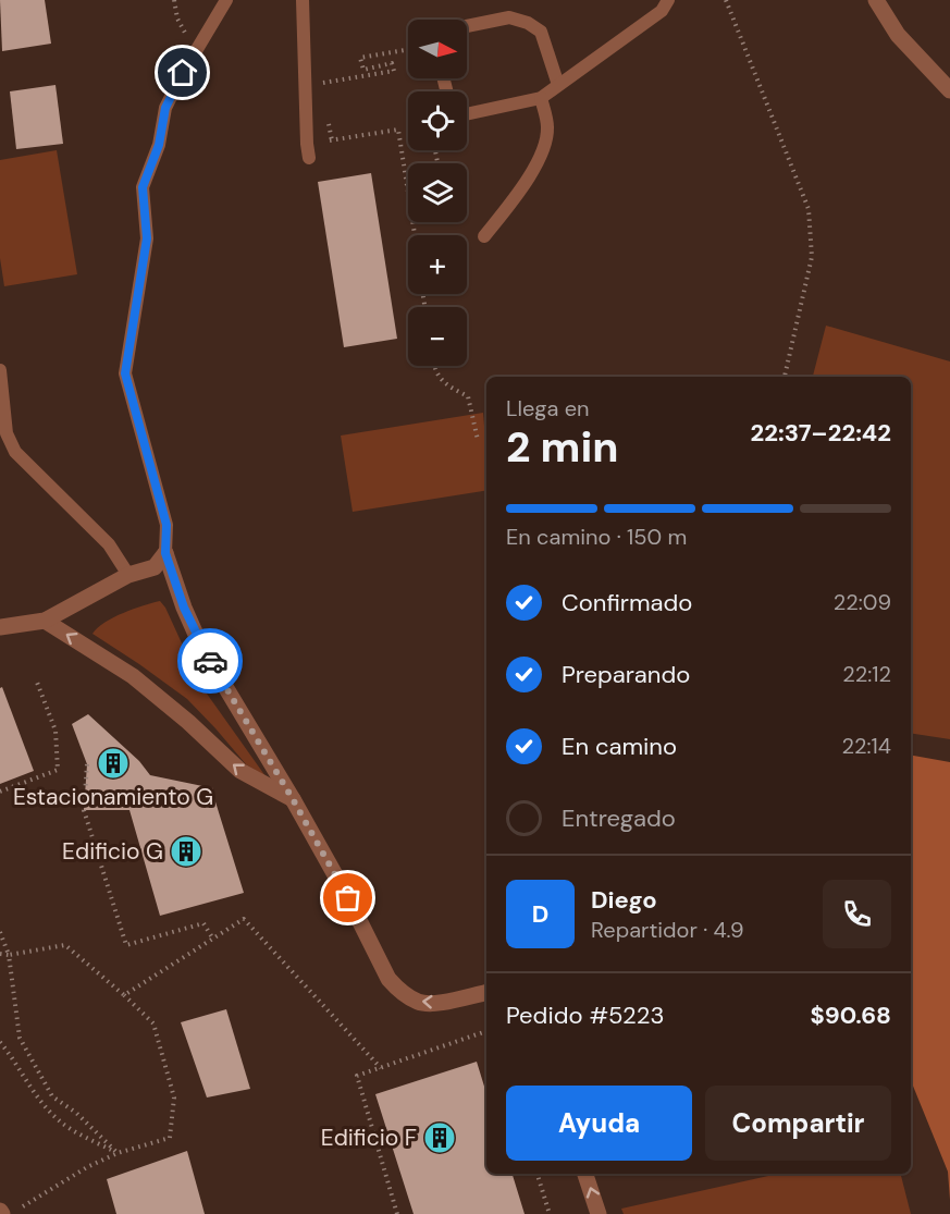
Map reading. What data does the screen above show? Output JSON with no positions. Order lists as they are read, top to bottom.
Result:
{
  "places": {
    "building": ["Estacionamiento G", "Edificio G", "Edificio F"]
  },
  "north": "right",
  "page": {
    "map_buttons": ["+", "−"],
    "heading": ["2 min", "Llega en", "22:37–22:42"],
    "panel": [
      "Diego",
      "Repartidor · 4.9",
      "Pedido #5223",
      "$90.68"
    ],
    "bar": "En camino · 150 m",
    "list": [
      ["Confirmado", "22:09"],
      ["Preparando", "22:12"],
      ["En camino", "22:14"],
      "Entregado"
    ],
    "round": "D",
    "buttons": ["Ayuda", "Compartir"]
  }
}
